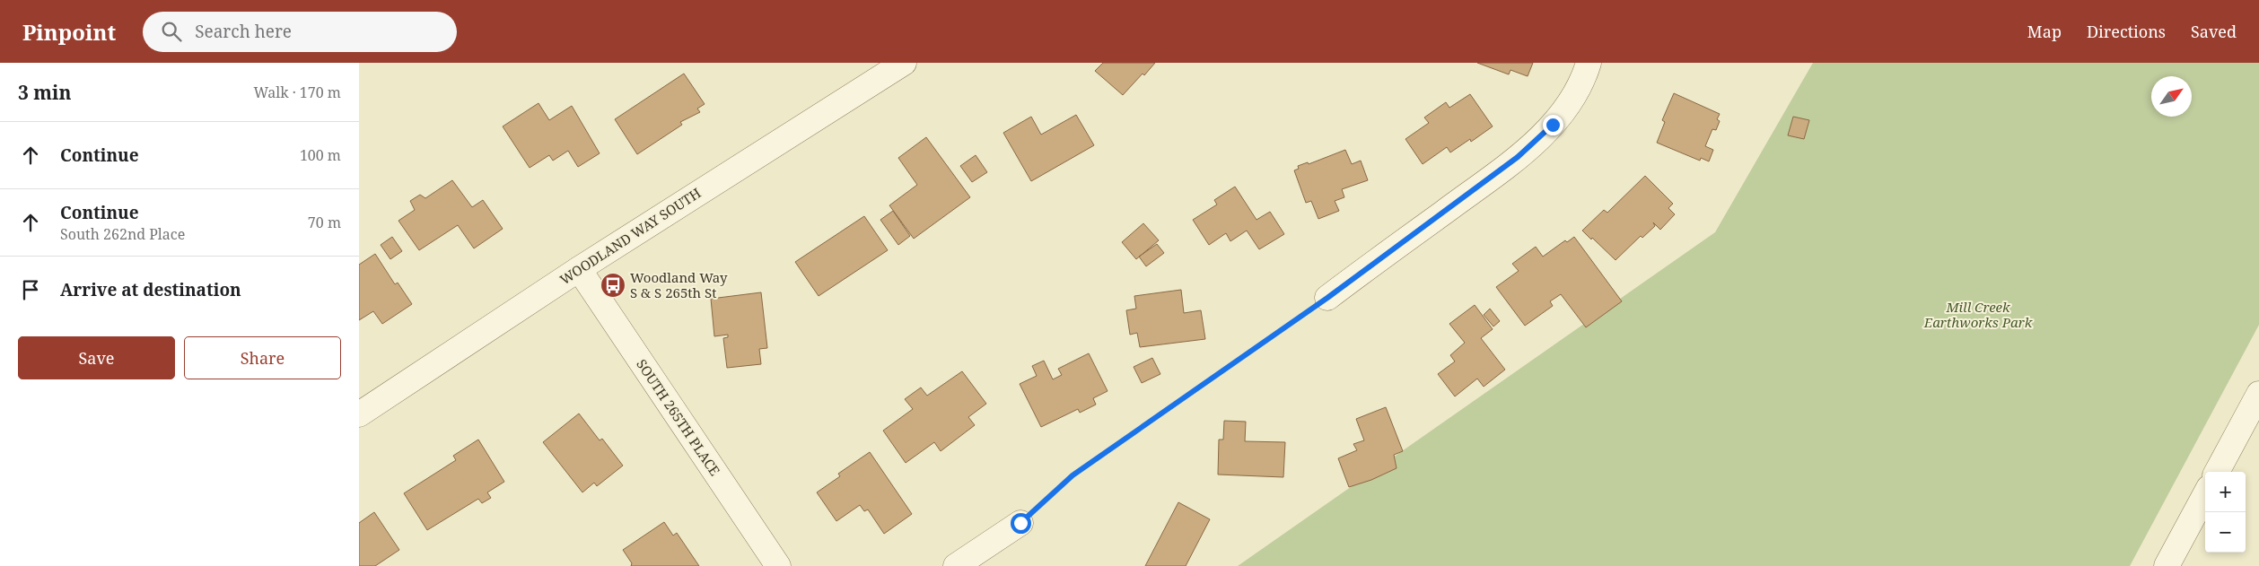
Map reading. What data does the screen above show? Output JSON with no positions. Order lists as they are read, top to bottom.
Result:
{
  "streets": {
    "street": ["WOODLAND WAY SOUTH", "SOUTH 265TH PLACE"]
  },
  "crossings": [
    ["WOODLAND WAY SOUTH", "SOUTH 265TH PLACE"]
  ],
  "parks": ["Mill Creek Earthworks Park"],
  "places": {
    "bus stop": ["Woodland Way S & S 265th St"]
  },
  "north": "top right",
  "page": {
    "header": "Pinpoint",
    "search": "Search here",
    "nav": ["Map", "Directions", "Saved"],
    "heading": ["3 min", "Walk · 170 m"],
    "list": [
      ["Continue", "100 m"],
      ["Continue", "South 262nd Place", "70 m"],
      "Arrive at destination"
    ],
    "buttons": ["Save", "Share"],
    "map_buttons": ["+", "−"]
  }
}
